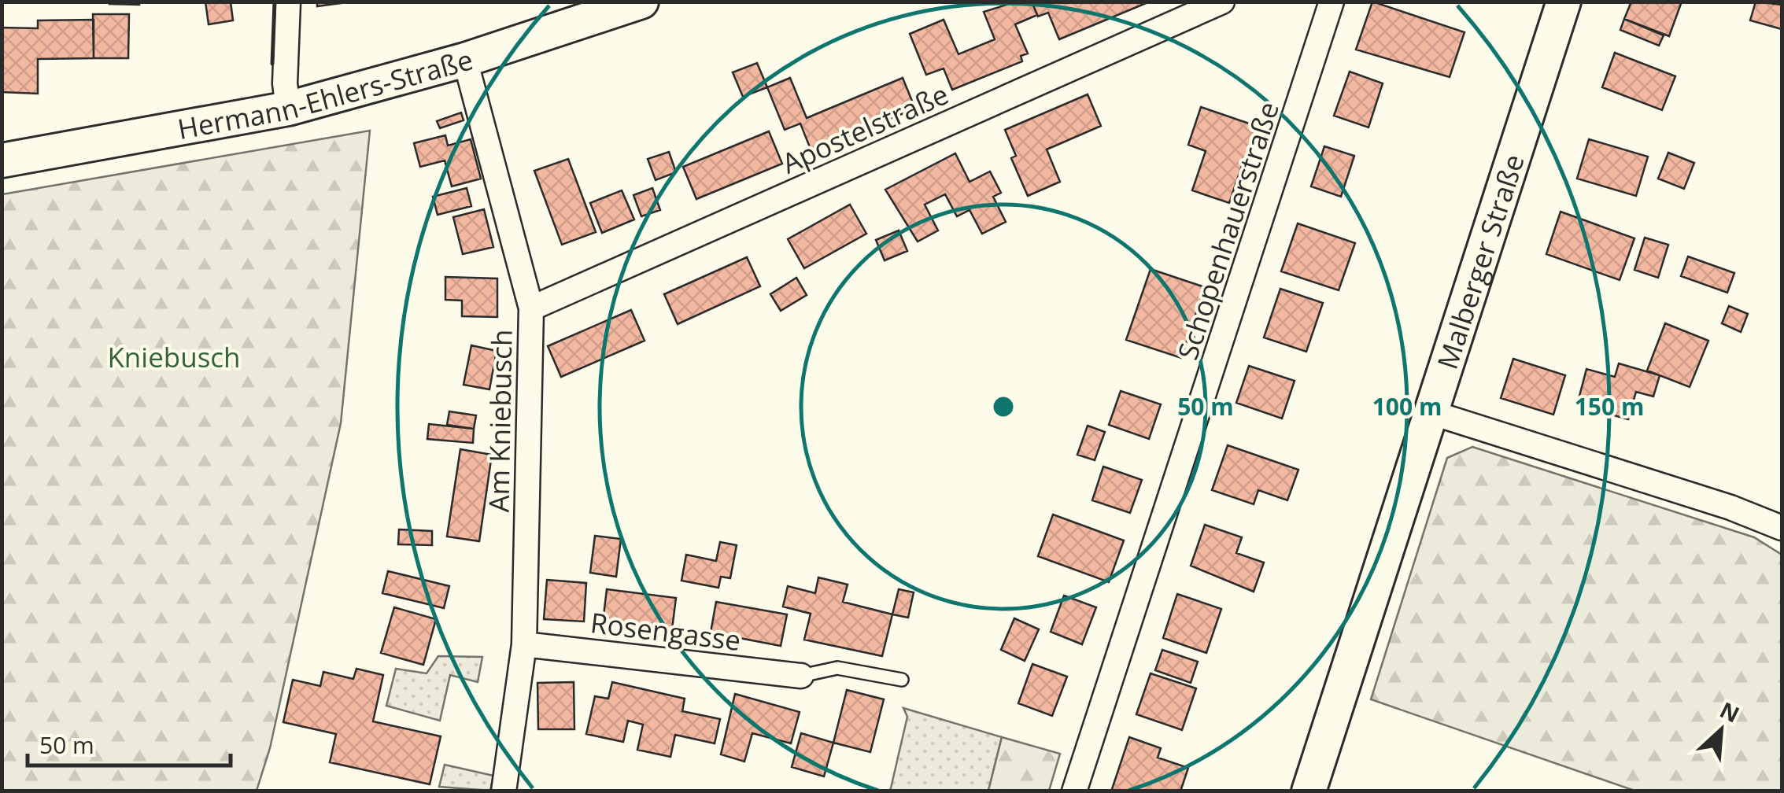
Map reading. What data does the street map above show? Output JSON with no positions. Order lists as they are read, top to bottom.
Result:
{
  "streets": {
    "street": [
      "Hermann-Ehlers-Straße",
      "Apostelstraße",
      "Schopenhauerstraße",
      "Malberger Straße",
      "Am Kniebusch",
      "Rosengasse"
    ]
  },
  "crossings": [
    ["Hermann-Ehlers-Straße", "Am Kniebusch"],
    ["Apostelstraße", "Am Kniebusch"],
    ["Am Kniebusch", "Rosengasse"]
  ],
  "parks": ["Kniebusch"],
  "scale_bar": "50 m",
  "north": "top right",
  "rings": ["50 m", "100 m", "150 m"]
}
